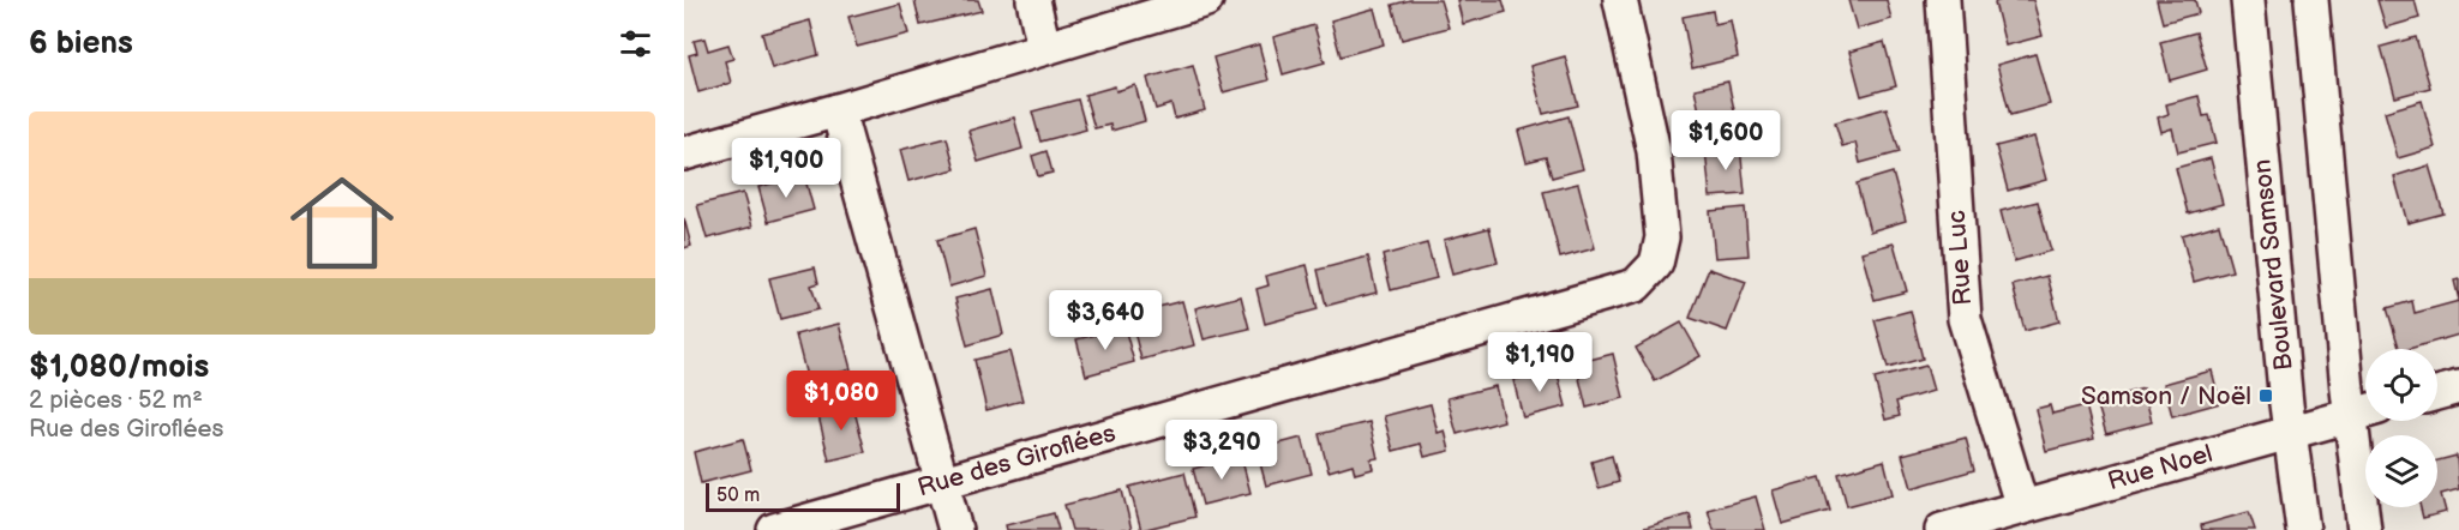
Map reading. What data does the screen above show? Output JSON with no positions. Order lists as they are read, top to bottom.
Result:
{
  "streets": {
    "street": [
      "Rue Luc",
      "Boulevard Samson",
      "Rue des Giroflées",
      "Rue Noel"
    ]
  },
  "crossings": [
    ["Rue Luc", "Rue Noel"],
    ["Boulevard Samson", "Rue Noel"]
  ],
  "places": {
    "transit": ["Samson / Noël"]
  },
  "scale_bar": "50 m",
  "page": {
    "heading": "6 biens",
    "list": [
      {
        "name": "$1,080/mois",
        "note": "2 pièces · 52 m² · Rue des Giroflées"
      }
    ],
    "price": [
      "$1,600",
      "$1,900",
      "$3,640",
      "$1,190",
      "$1,080",
      "$3,290"
    ],
    "scale": "50 m"
  }
}
